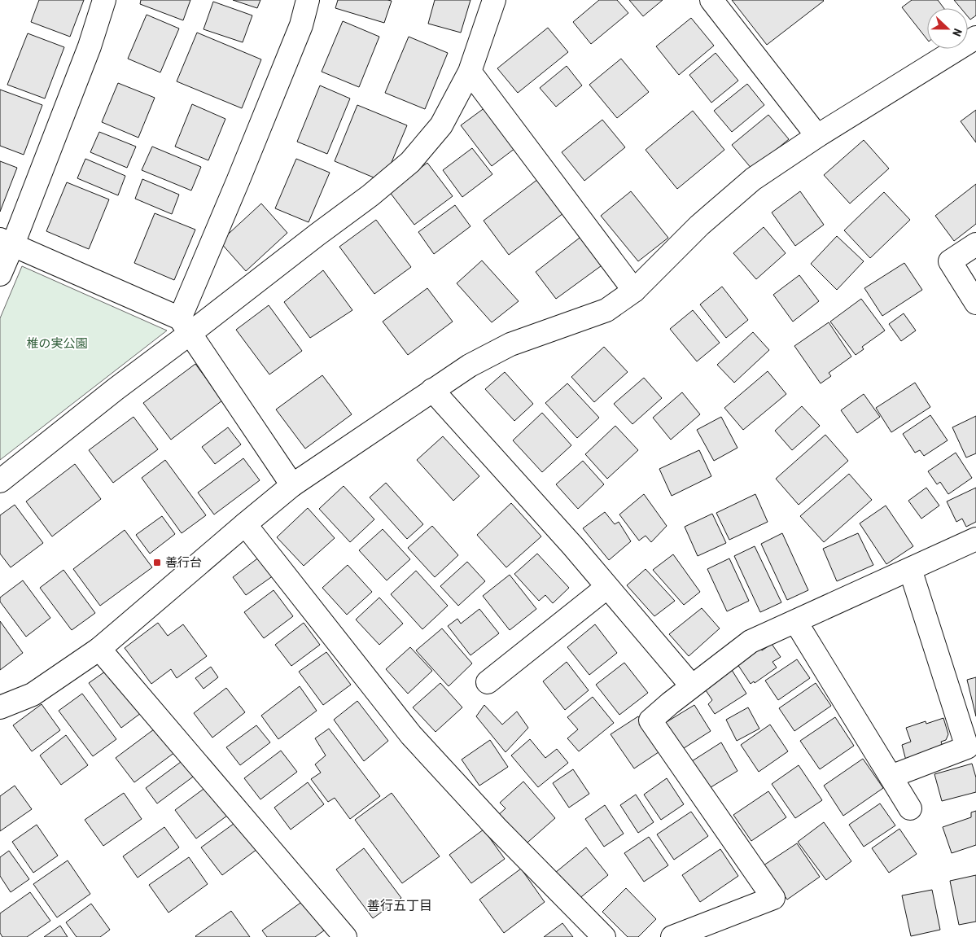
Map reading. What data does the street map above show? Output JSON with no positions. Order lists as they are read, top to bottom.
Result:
{
  "districts": ["善行五丁目"],
  "parks": ["椎の実公園"],
  "places": {
    "transit": ["善行台"]
  },
  "north": "right"
}
